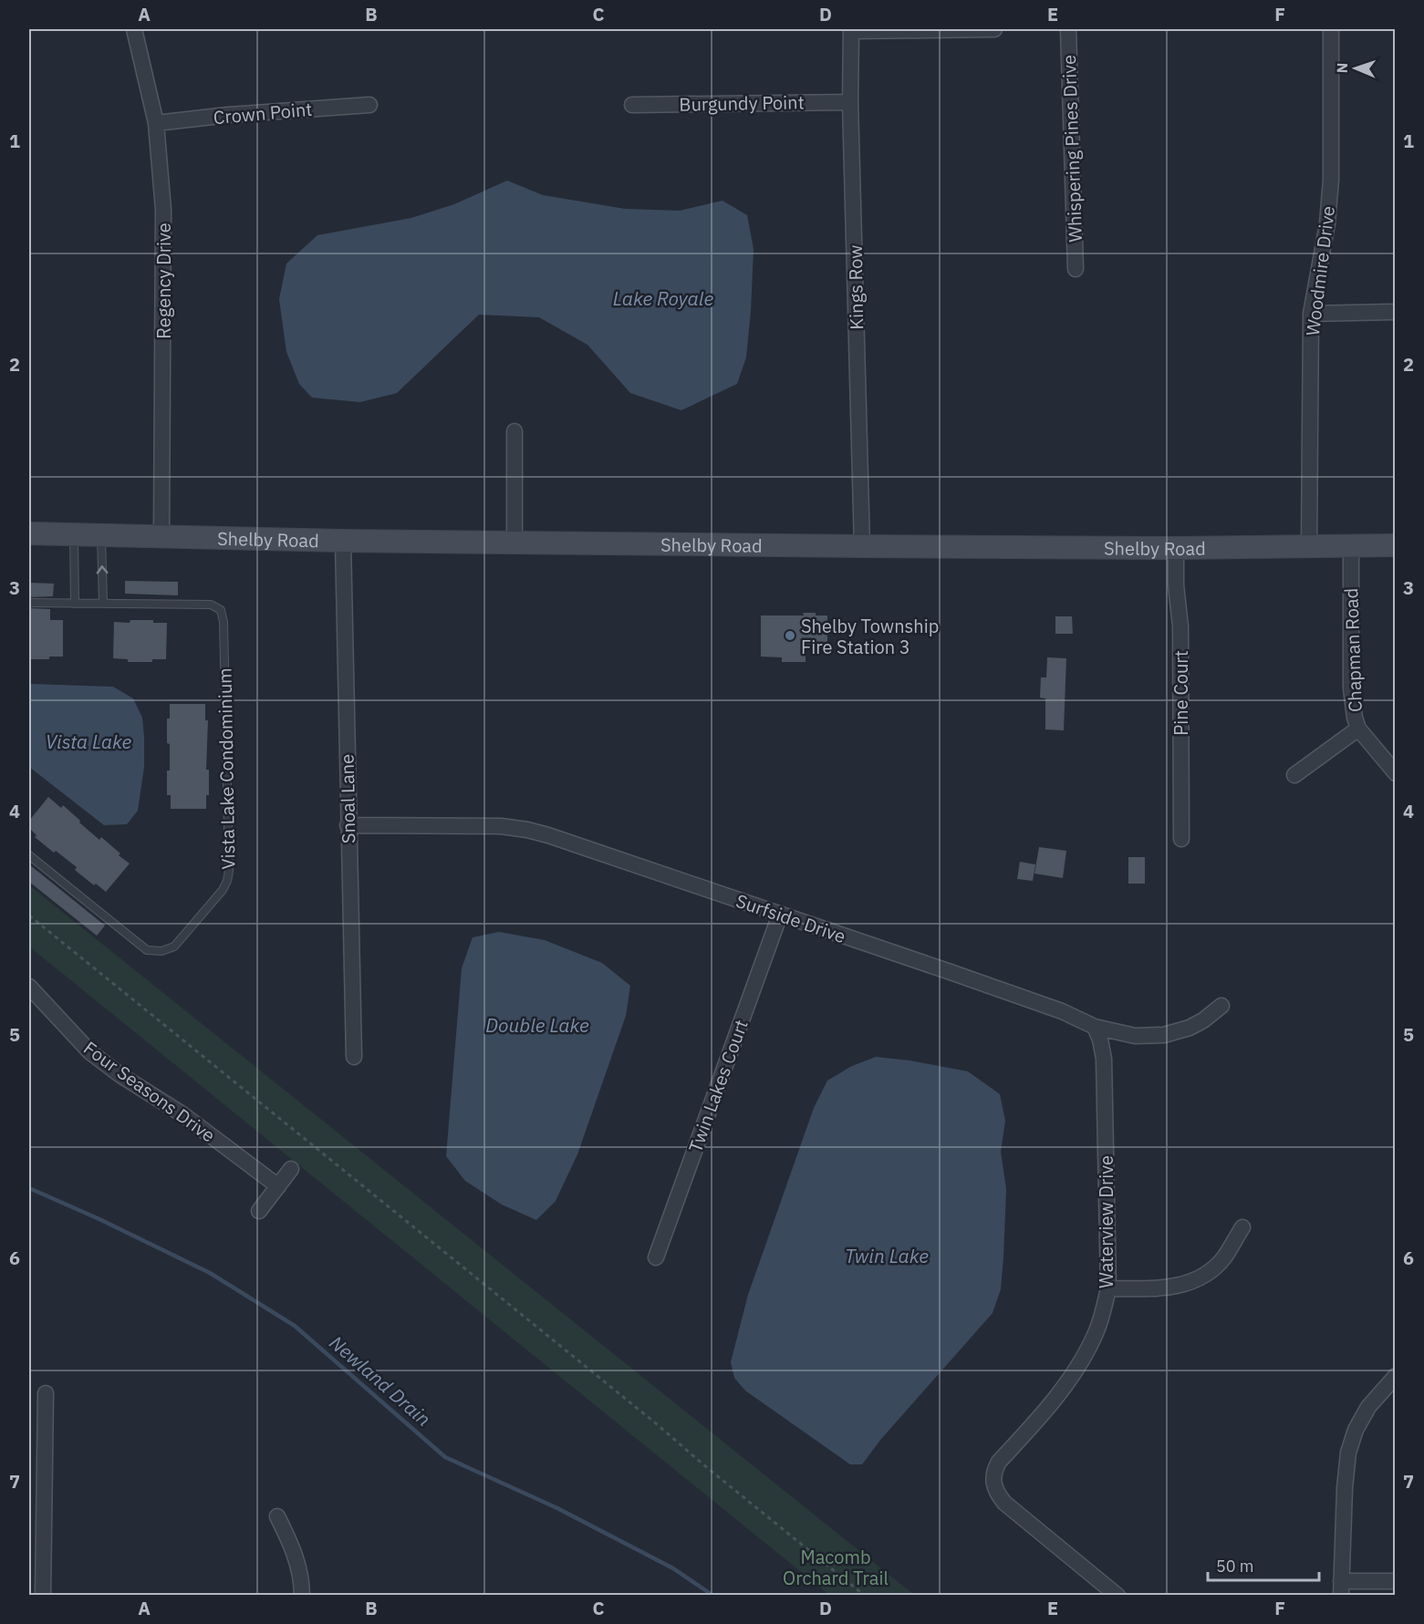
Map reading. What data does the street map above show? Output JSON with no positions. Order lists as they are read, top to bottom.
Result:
{
  "streets": {
    "street": [
      "Burgundy Point",
      "Crown Point",
      "Whispering Pines Drive",
      "Woodmire Drive",
      "Regency Drive",
      "Kings Row",
      "Shelby Road",
      "Chapman Road",
      "Pine Court",
      "Snoal Lane",
      "Surfside Drive",
      "Twin Lakes Court",
      "Four Seasons Drive",
      "Waterview Drive"
    ],
    "lane": ["Vista Lake Condominium"]
  },
  "crossings": [
    ["Burgundy Point", "Kings Row"],
    ["Crown Point", "Regency Drive"],
    ["Woodmire Drive", "Shelby Road"],
    ["Regency Drive", "Shelby Road"],
    ["Kings Row", "Shelby Road"],
    ["Shelby Road", "Chapman Road"],
    ["Shelby Road", "Pine Court"],
    ["Shelby Road", "Snoal Lane"],
    ["Snoal Lane", "Surfside Drive"],
    ["Surfside Drive", "Twin Lakes Court"],
    ["Surfside Drive", "Waterview Drive"]
  ],
  "water": [
    "Lake Royale",
    "Vista Lake",
    "Double Lake",
    "Twin Lake",
    "Newland Drain"
  ],
  "parks": ["Macomb Orchard Trail"],
  "places": ["Shelby Township Fire Station 3"],
  "scale_bar": "50 m",
  "north": "left",
  "grid": {
    "columns": [
      "A",
      "B",
      "C",
      "D",
      "E",
      "F"
    ],
    "rows": [
      "1",
      "2",
      "3",
      "4",
      "5",
      "6",
      "7"
    ]
  }
}
